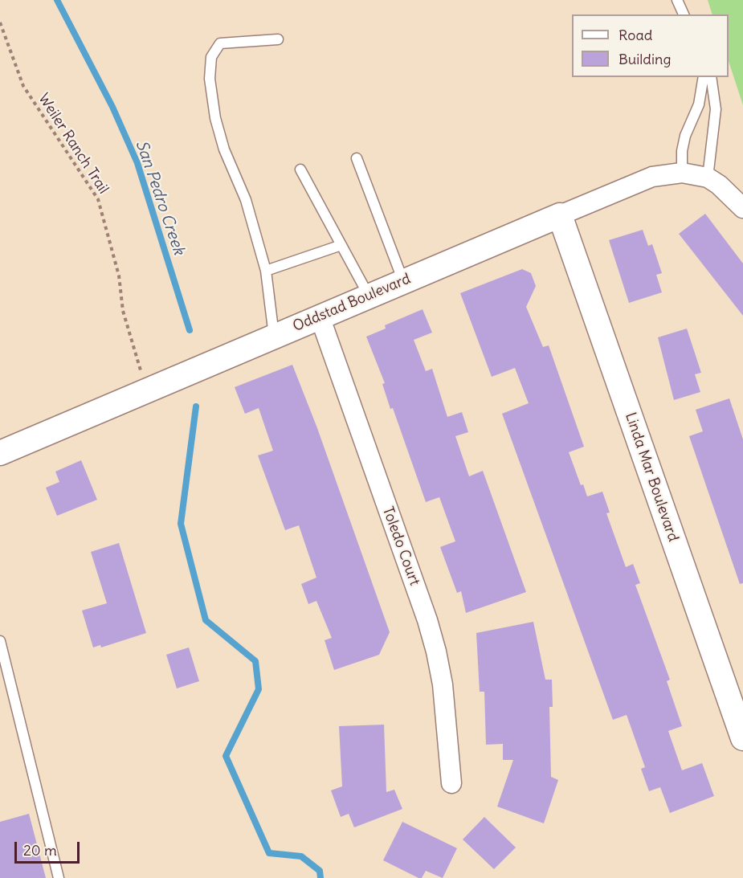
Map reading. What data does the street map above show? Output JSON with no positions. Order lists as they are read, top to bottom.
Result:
{
  "streets": {
    "street": ["Oddstad Boulevard", "Linda Mar Boulevard", "Toledo Court"],
    "path": ["Weiler Ranch Trail"]
  },
  "crossings": [
    ["Weiler Ranch Trail", "Oddstad Boulevard"],
    ["Oddstad Boulevard", "Linda Mar Boulevard"],
    ["Oddstad Boulevard", "Toledo Court"]
  ],
  "water": ["San Pedro Creek"],
  "legend": ["Road", "Building"],
  "scale_bar": "20 m"
}
